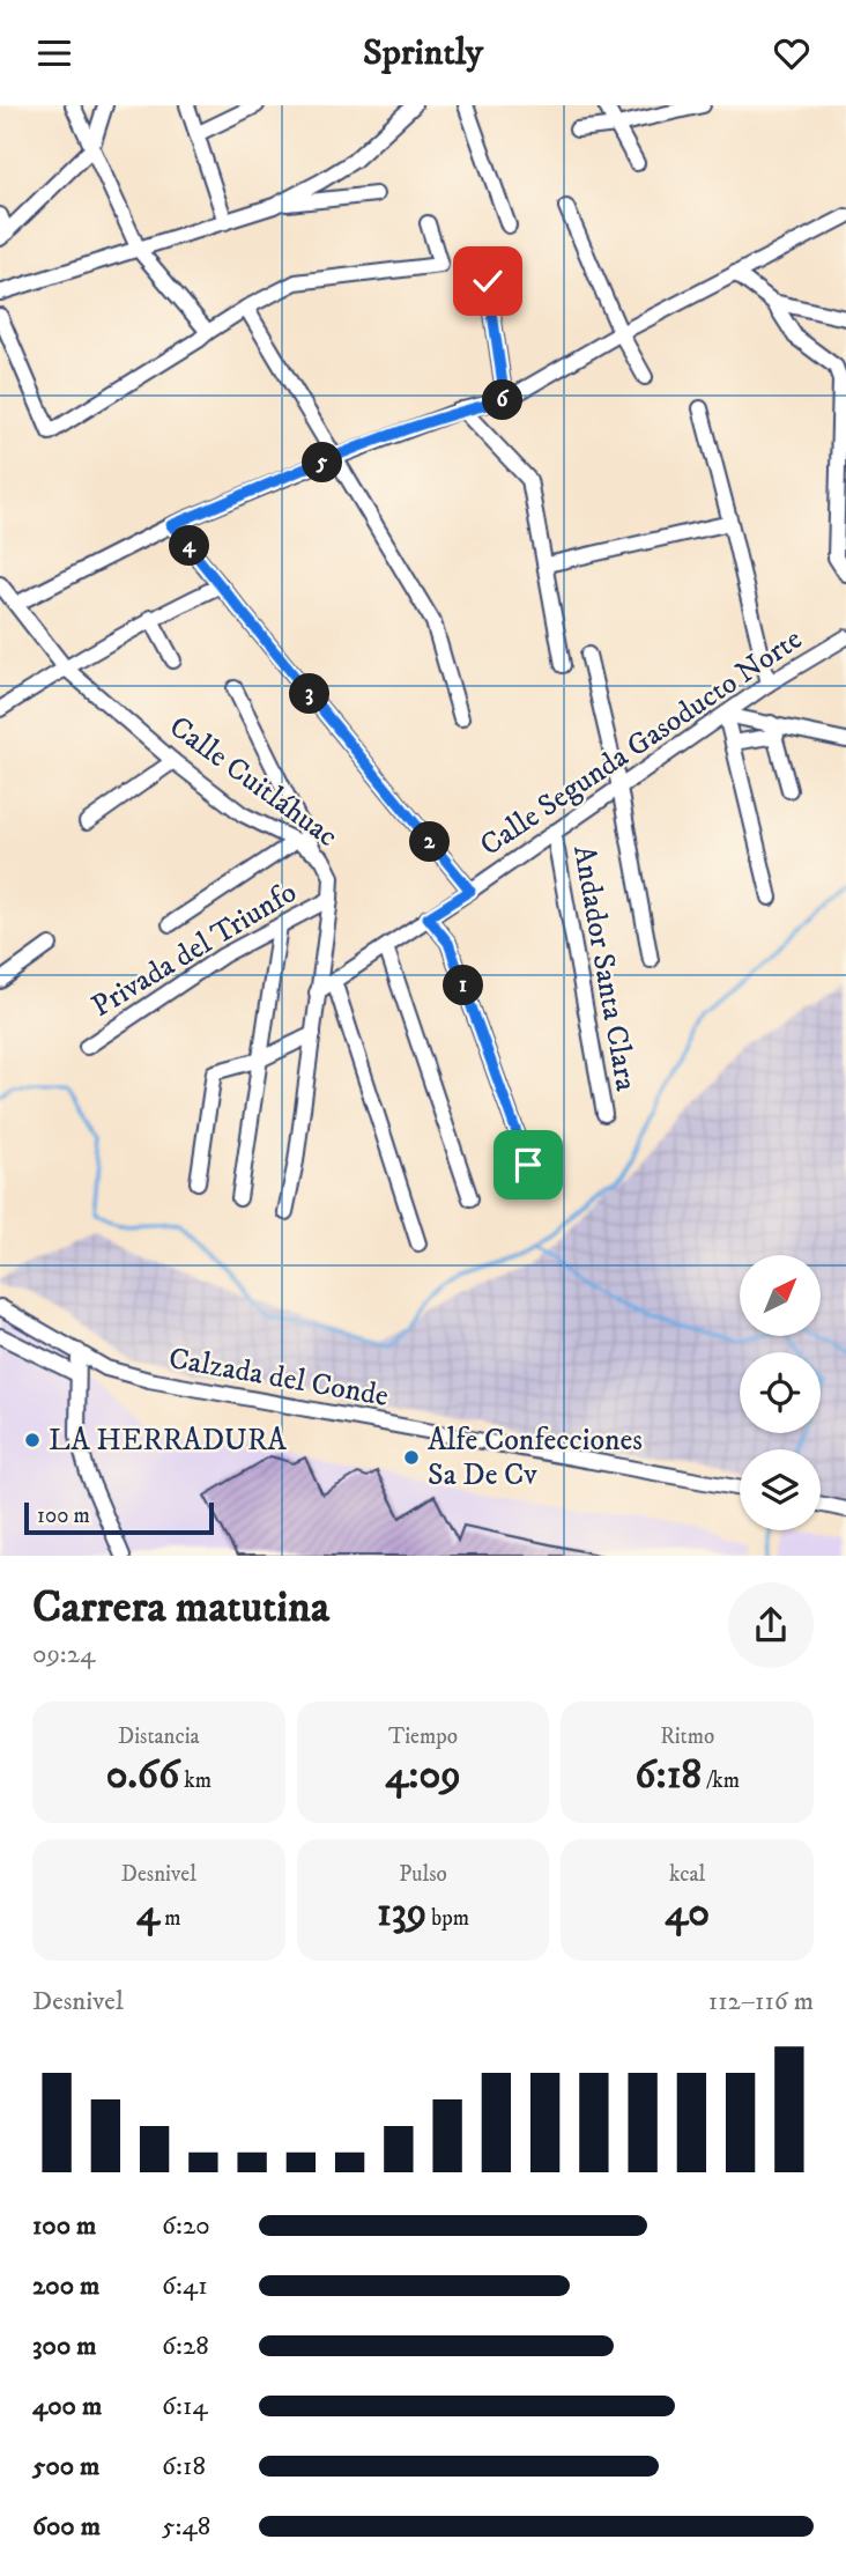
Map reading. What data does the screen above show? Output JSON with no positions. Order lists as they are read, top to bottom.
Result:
{
  "streets": {
    "street": [
      "Calle Segunda Gasoducto Norte",
      "Calle Cuitláhuac",
      "Privada del Triunfo",
      "Andador Santa Clara",
      "Calzada del Conde"
    ]
  },
  "crossings": [
    ["Calle Segunda Gasoducto Norte", "Calle Cuitláhuac"],
    ["Calle Segunda Gasoducto Norte", "Andador Santa Clara"],
    ["Calle Cuitláhuac", "Privada del Triunfo"]
  ],
  "places": ["LA HERRADURA", "Alfe Confecciones Sa De Cv"],
  "scale_bar": "100 m",
  "north": "top right",
  "page": {
    "header": "Sprintly",
    "pins": [
      "6",
      "5",
      "4",
      "3",
      "2",
      "1"
    ],
    "scale": "100 m",
    "heading": ["Carrera matutina", "09:24"],
    "stats": [
      ["Distancia", "0.66 km"],
      ["Tiempo", "4:09"],
      ["Ritmo", "6:18 /km"],
      ["Desnivel", "4 m"],
      ["Pulso", "139 bpm"],
      ["kcal", "40"]
    ],
    "chart": ["Desnivel", "112–116 m"],
    "list": [
      {
        "name": "100 m",
        "note": "6:20"
      },
      {
        "name": "200 m",
        "note": "6:41"
      },
      {
        "name": "300 m",
        "note": "6:28"
      },
      {
        "name": "400 m",
        "note": "6:14"
      },
      {
        "name": "500 m",
        "note": "6:18"
      },
      {
        "name": "600 m",
        "note": "5:48"
      }
    ]
  }
}
